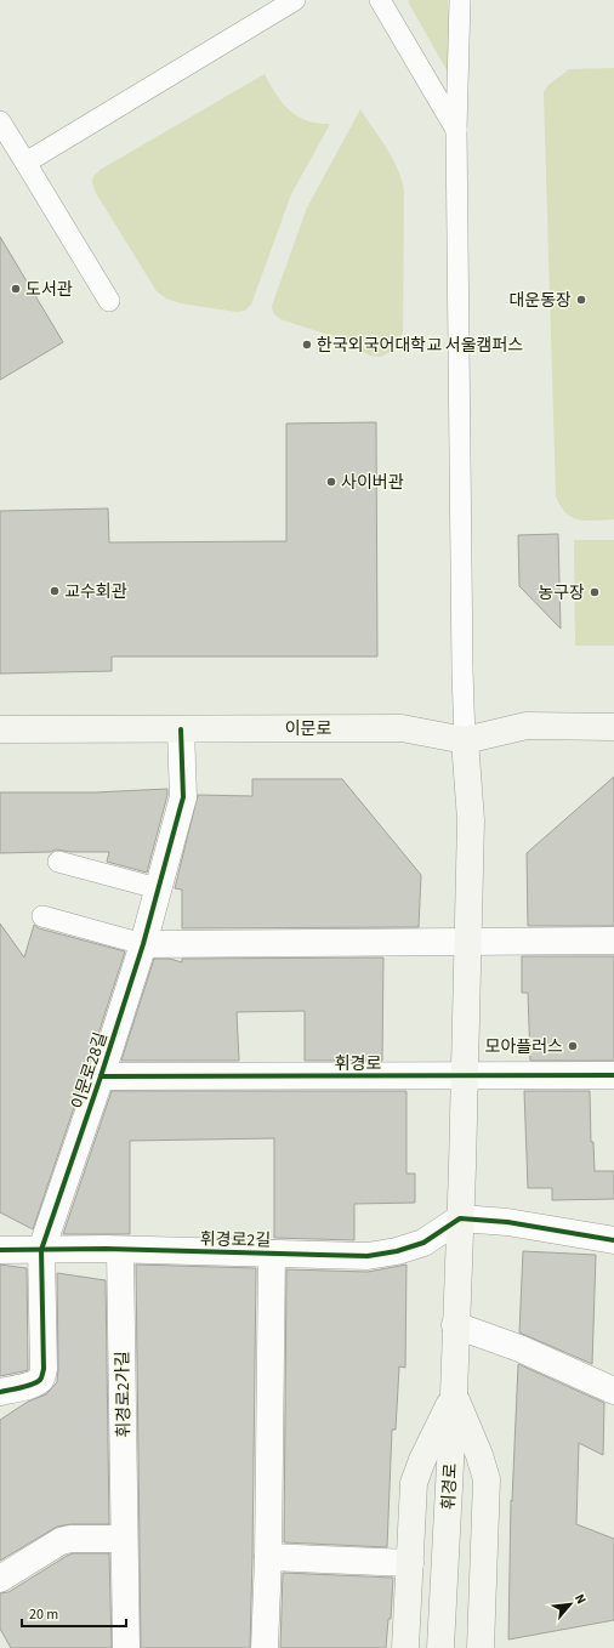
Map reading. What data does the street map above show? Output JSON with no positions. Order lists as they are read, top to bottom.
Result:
{
  "streets": {
    "main road": ["이문로", "휘경로"],
    "street": ["이문로28길", "휘경로2길", "휘경로2가길"]
  },
  "crossings": [
    ["이문로", "휘경로"],
    ["이문로", "이문로28길"],
    ["휘경로", "이문로28길"],
    ["휘경로", "휘경로2길"],
    ["이문로28길", "휘경로2길"],
    ["휘경로2길", "휘경로2가길"]
  ],
  "places": [
    "도서관",
    "대운동장",
    "한국외국어대학교 서울캠퍼스",
    "사이버관",
    "교수회관",
    "농구장",
    "모아플러스"
  ],
  "scale_bar": "20 m",
  "north": "top right"
}
